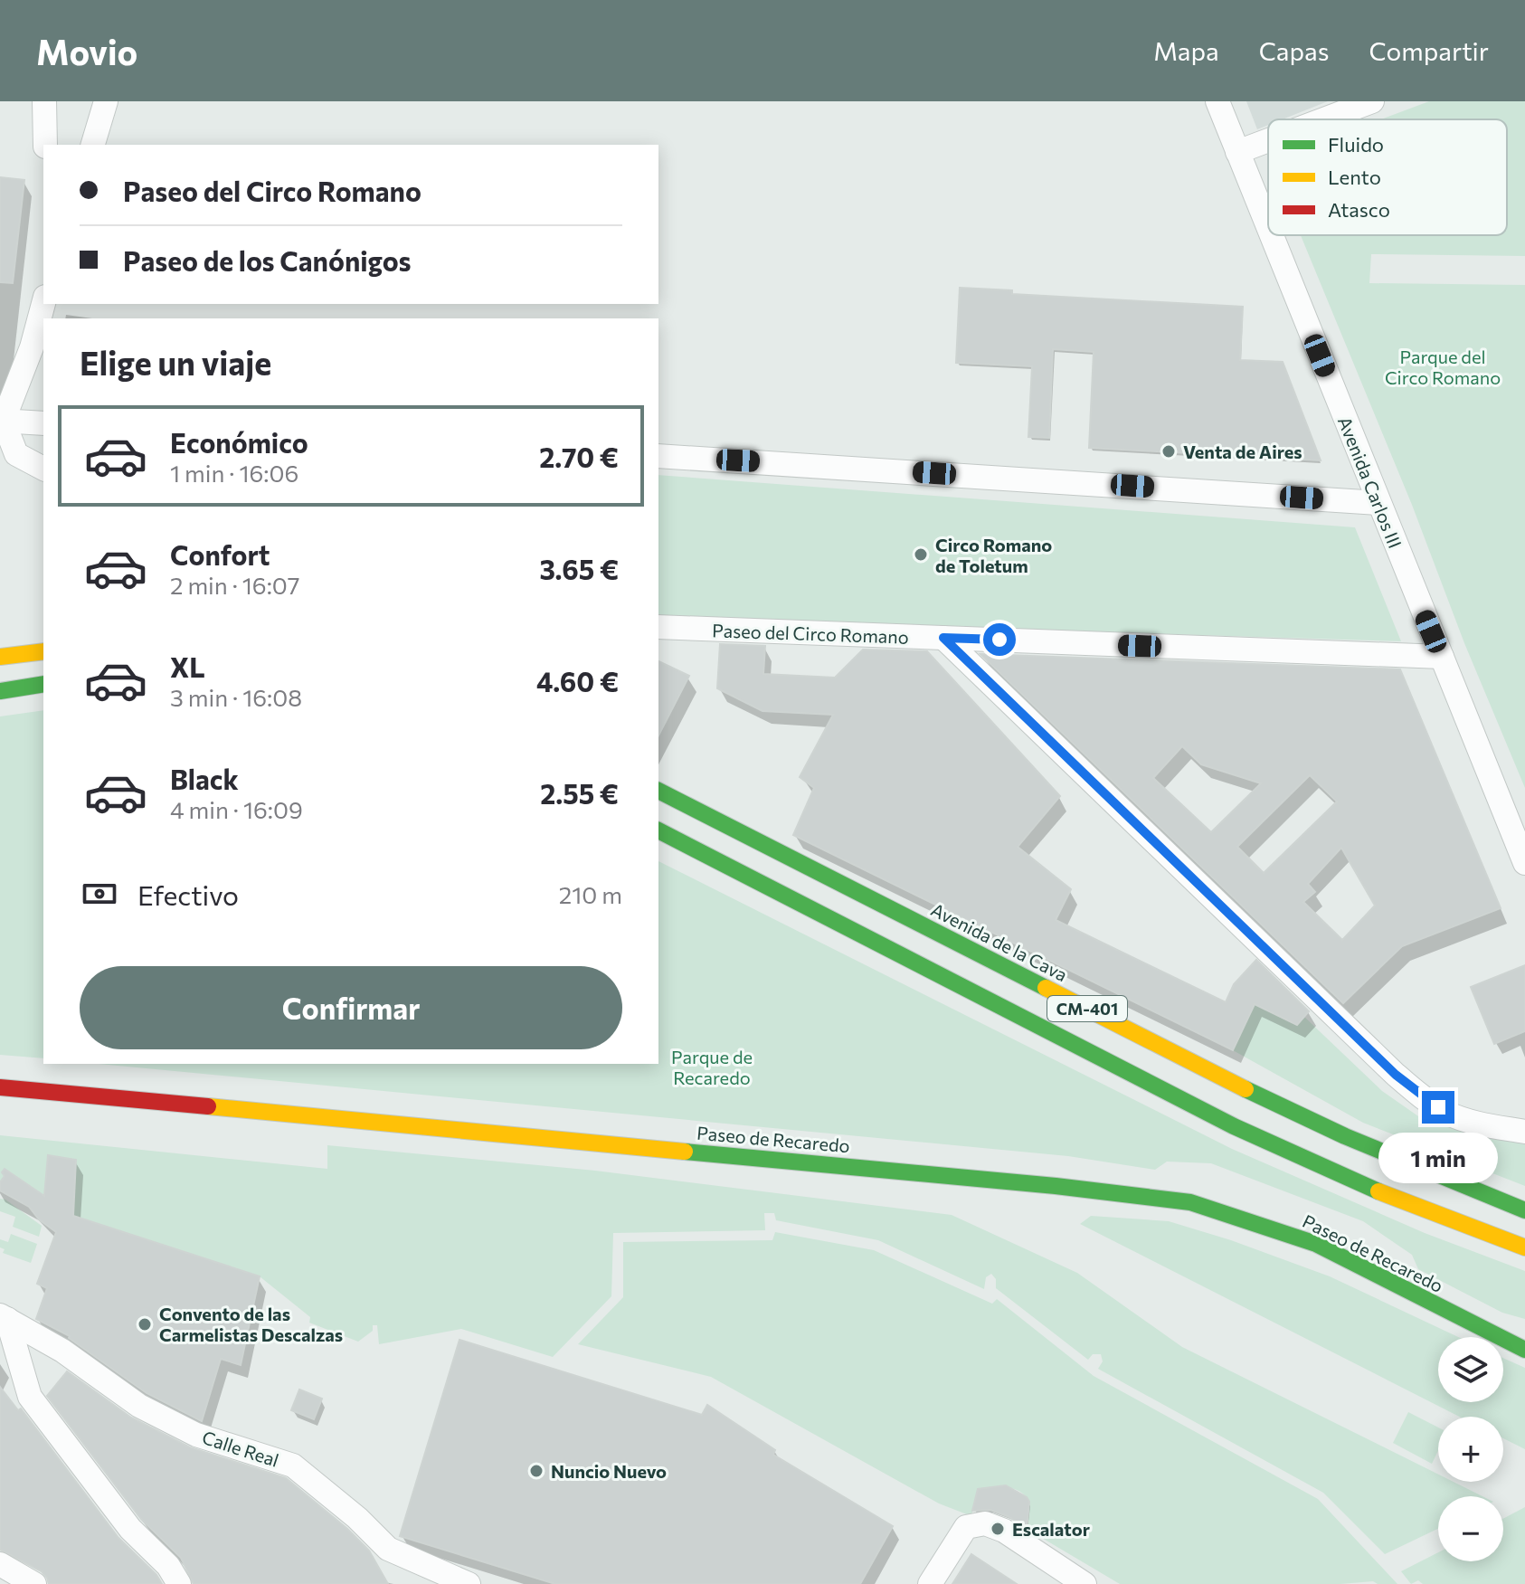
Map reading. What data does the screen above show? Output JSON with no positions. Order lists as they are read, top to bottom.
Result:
{
  "streets": {
    "main road": ["Avenida de la Cava", "CM-401", "Paseo de Recaredo"],
    "street": ["Avenida Carlos III", "Paseo del Circo Romano", "Calle Real"]
  },
  "crossings": [
    ["Avenida Carlos III", "Paseo del Circo Romano"]
  ],
  "parks": ["Parque del Circo Romano", "Parque de Recaredo"],
  "places": [
    "Venta de Aires",
    "Circo Romano de Toletum",
    "Convento de las Carmelistas Descalzas",
    "Nuncio Nuevo",
    "Escalator"
  ],
  "legend": ["Fluido", "Lento", "Atasco"],
  "page": {
    "header": "Movio",
    "nav": ["Mapa", "Capas", "Compartir"],
    "banner": ["Paseo del Circo Romano", "Paseo de los Canónigos"],
    "heading": "Elige un viaje",
    "list": [
      {
        "name": "Económico",
        "note": "1 min · 16:06",
        "value": "2.70 €"
      },
      {
        "name": "Confort",
        "note": "2 min · 16:07",
        "value": "3.65 €"
      },
      {
        "name": "XL",
        "note": "3 min · 16:08",
        "value": "4.60 €"
      },
      {
        "name": "Black",
        "note": "4 min · 16:09",
        "value": "2.55 €"
      }
    ],
    "pay": ["Efectivo", "210 m"],
    "buttons": "Confirmar",
    "bubble": "1 min",
    "map_buttons": ["+", "−"]
  }
}
